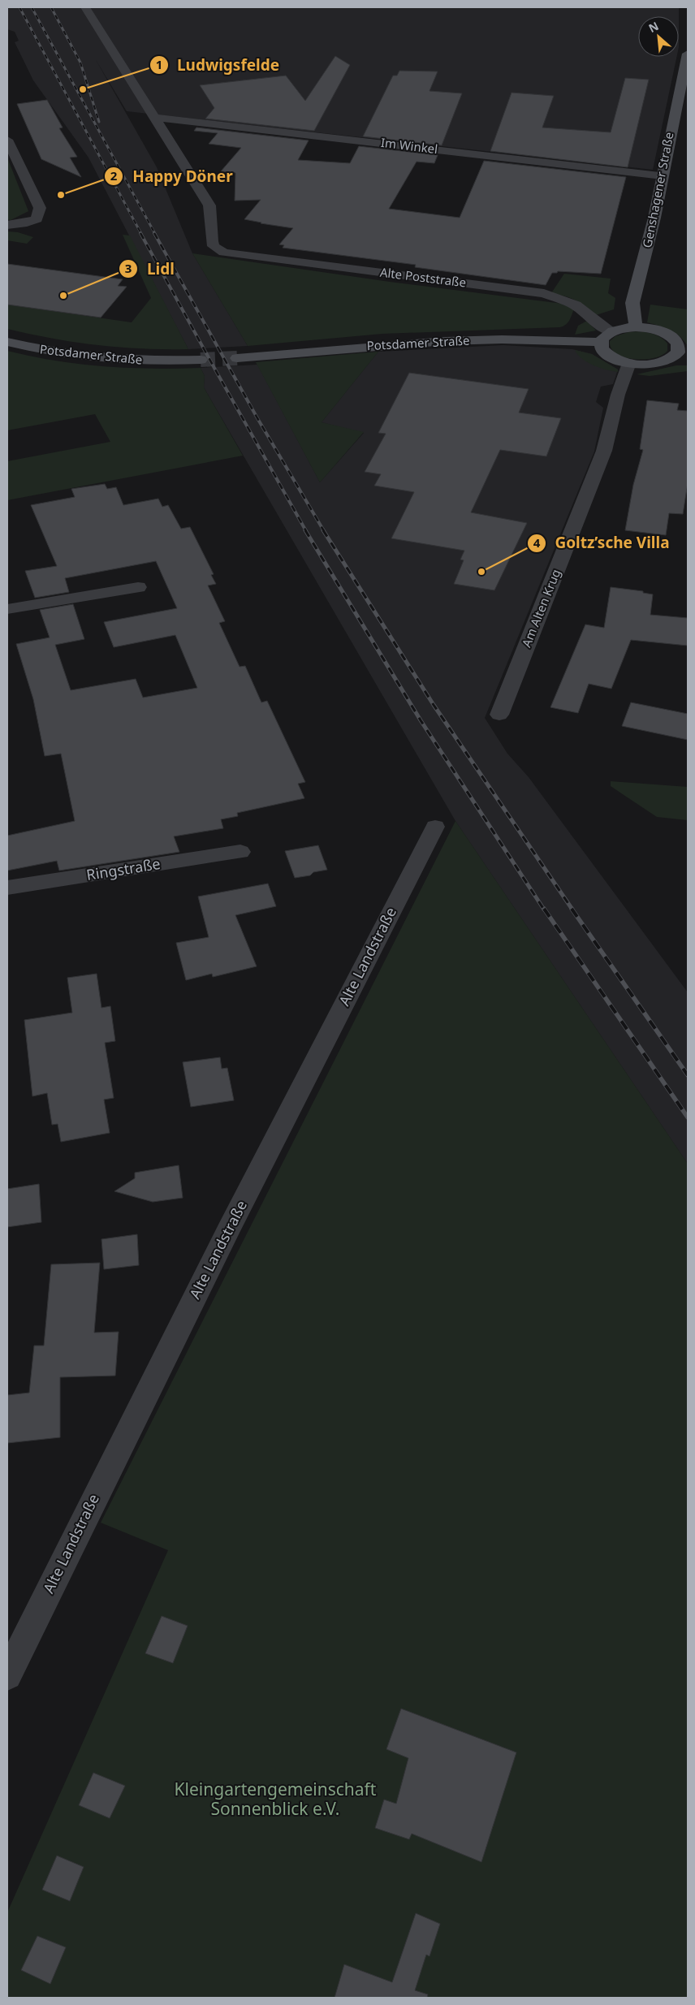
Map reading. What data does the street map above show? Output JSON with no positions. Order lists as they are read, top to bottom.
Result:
{
  "streets": {
    "main road": ["Genshagener Straße", "Potsdamer Straße"],
    "street": [
      "Im Winkel",
      "Alte Poststraße",
      "Am Alten Krug",
      "Ringstraße",
      "Alte Landstraße"
    ]
  },
  "crossings": [
    ["Im Winkel", "Genshagener Straße"],
    ["Im Winkel", "Alte Poststraße"]
  ],
  "parks": ["Kleingartengemeinschaft Sonnenblick e.V."],
  "places": [
    "Ludwigsfelde",
    "Happy Döner",
    "Lidl",
    "Goltz’sche Villa"
  ],
  "north": "top left"
}
